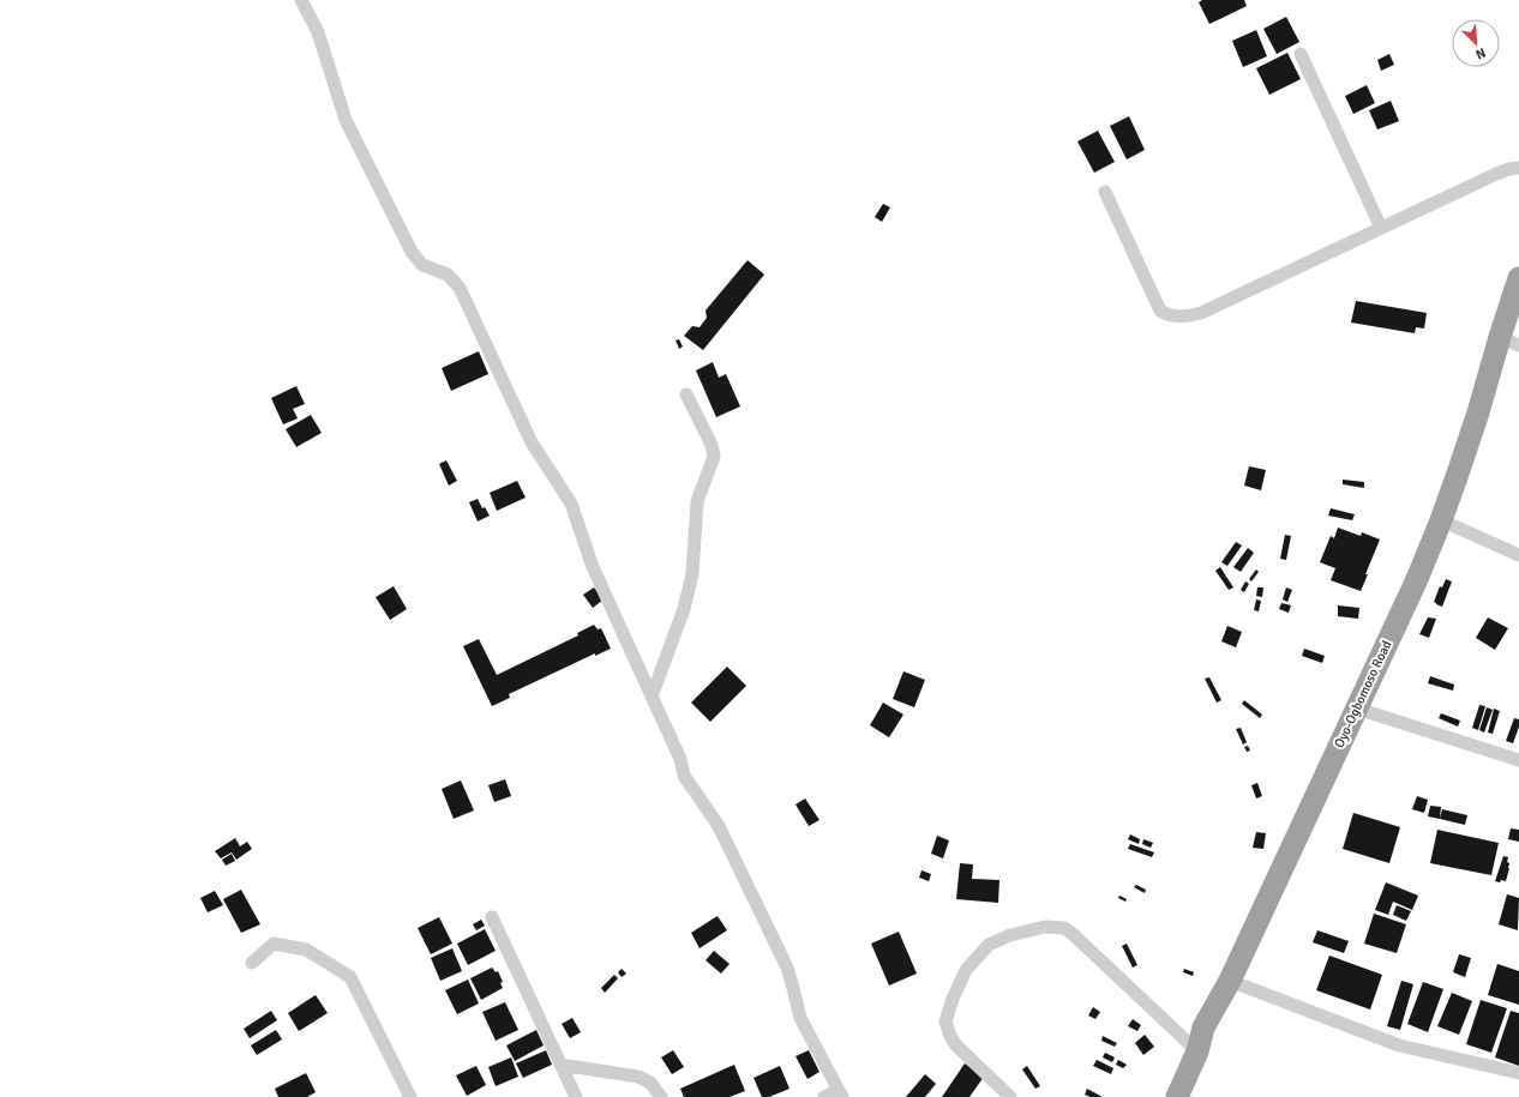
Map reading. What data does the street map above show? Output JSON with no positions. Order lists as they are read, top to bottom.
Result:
{
  "streets": {
    "highway": ["Oyo-Ogbomoso Road"]
  },
  "north": "bottom right"
}
